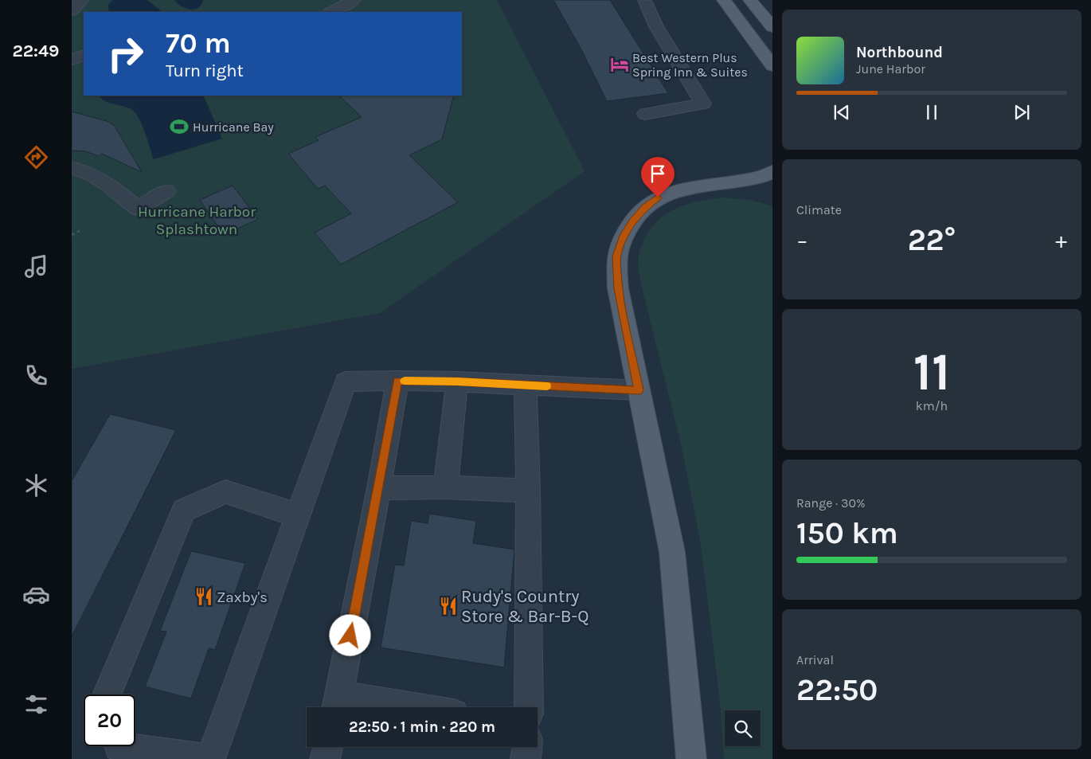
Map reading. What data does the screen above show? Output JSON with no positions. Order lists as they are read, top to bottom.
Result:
{
  "parks": ["Hurricane Harbor Splashtown"],
  "places": {
    "hotel": ["Best Western Plus Spring Inn & Suites"],
    "sports": ["Hurricane Bay"],
    "restaurant": ["Zaxby's", "Rudy's Country Store & Bar-B-Q"]
  },
  "page": {
    "tabs": "22:49",
    "turn": ["70 m", "Turn right"],
    "song": ["Northbound", "June Harbor"],
    "tile": [
      "Climate",
      ["11", "km/h"],
      ["Range · 30%", "150 km"],
      ["Arrival", "22:50"]
    ],
    "heat": ["−", "22°", "+"],
    "limit": "20",
    "trip": "22:50 · 1 min · 220 m"
  }
}
